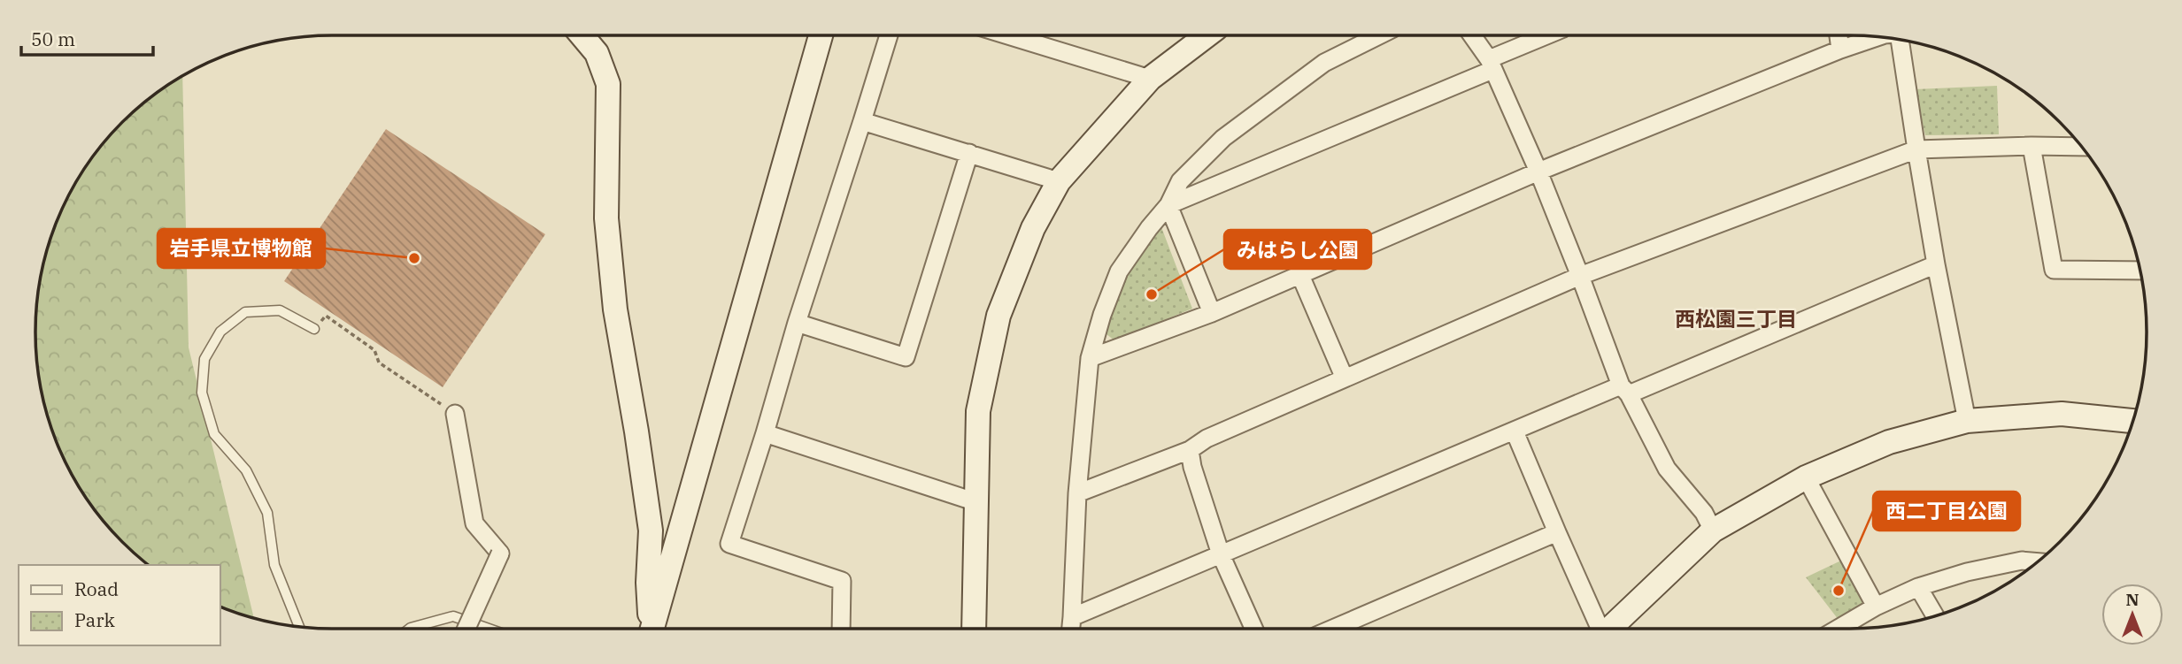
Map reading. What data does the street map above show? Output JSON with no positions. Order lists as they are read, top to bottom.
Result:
{
  "districts": ["西松園三丁目"],
  "places": ["岩手県立博物館", "みはらし公園", "西二丁目公園"],
  "legend": ["Road", "Park"],
  "scale_bar": "50 m",
  "north": "top"
}
